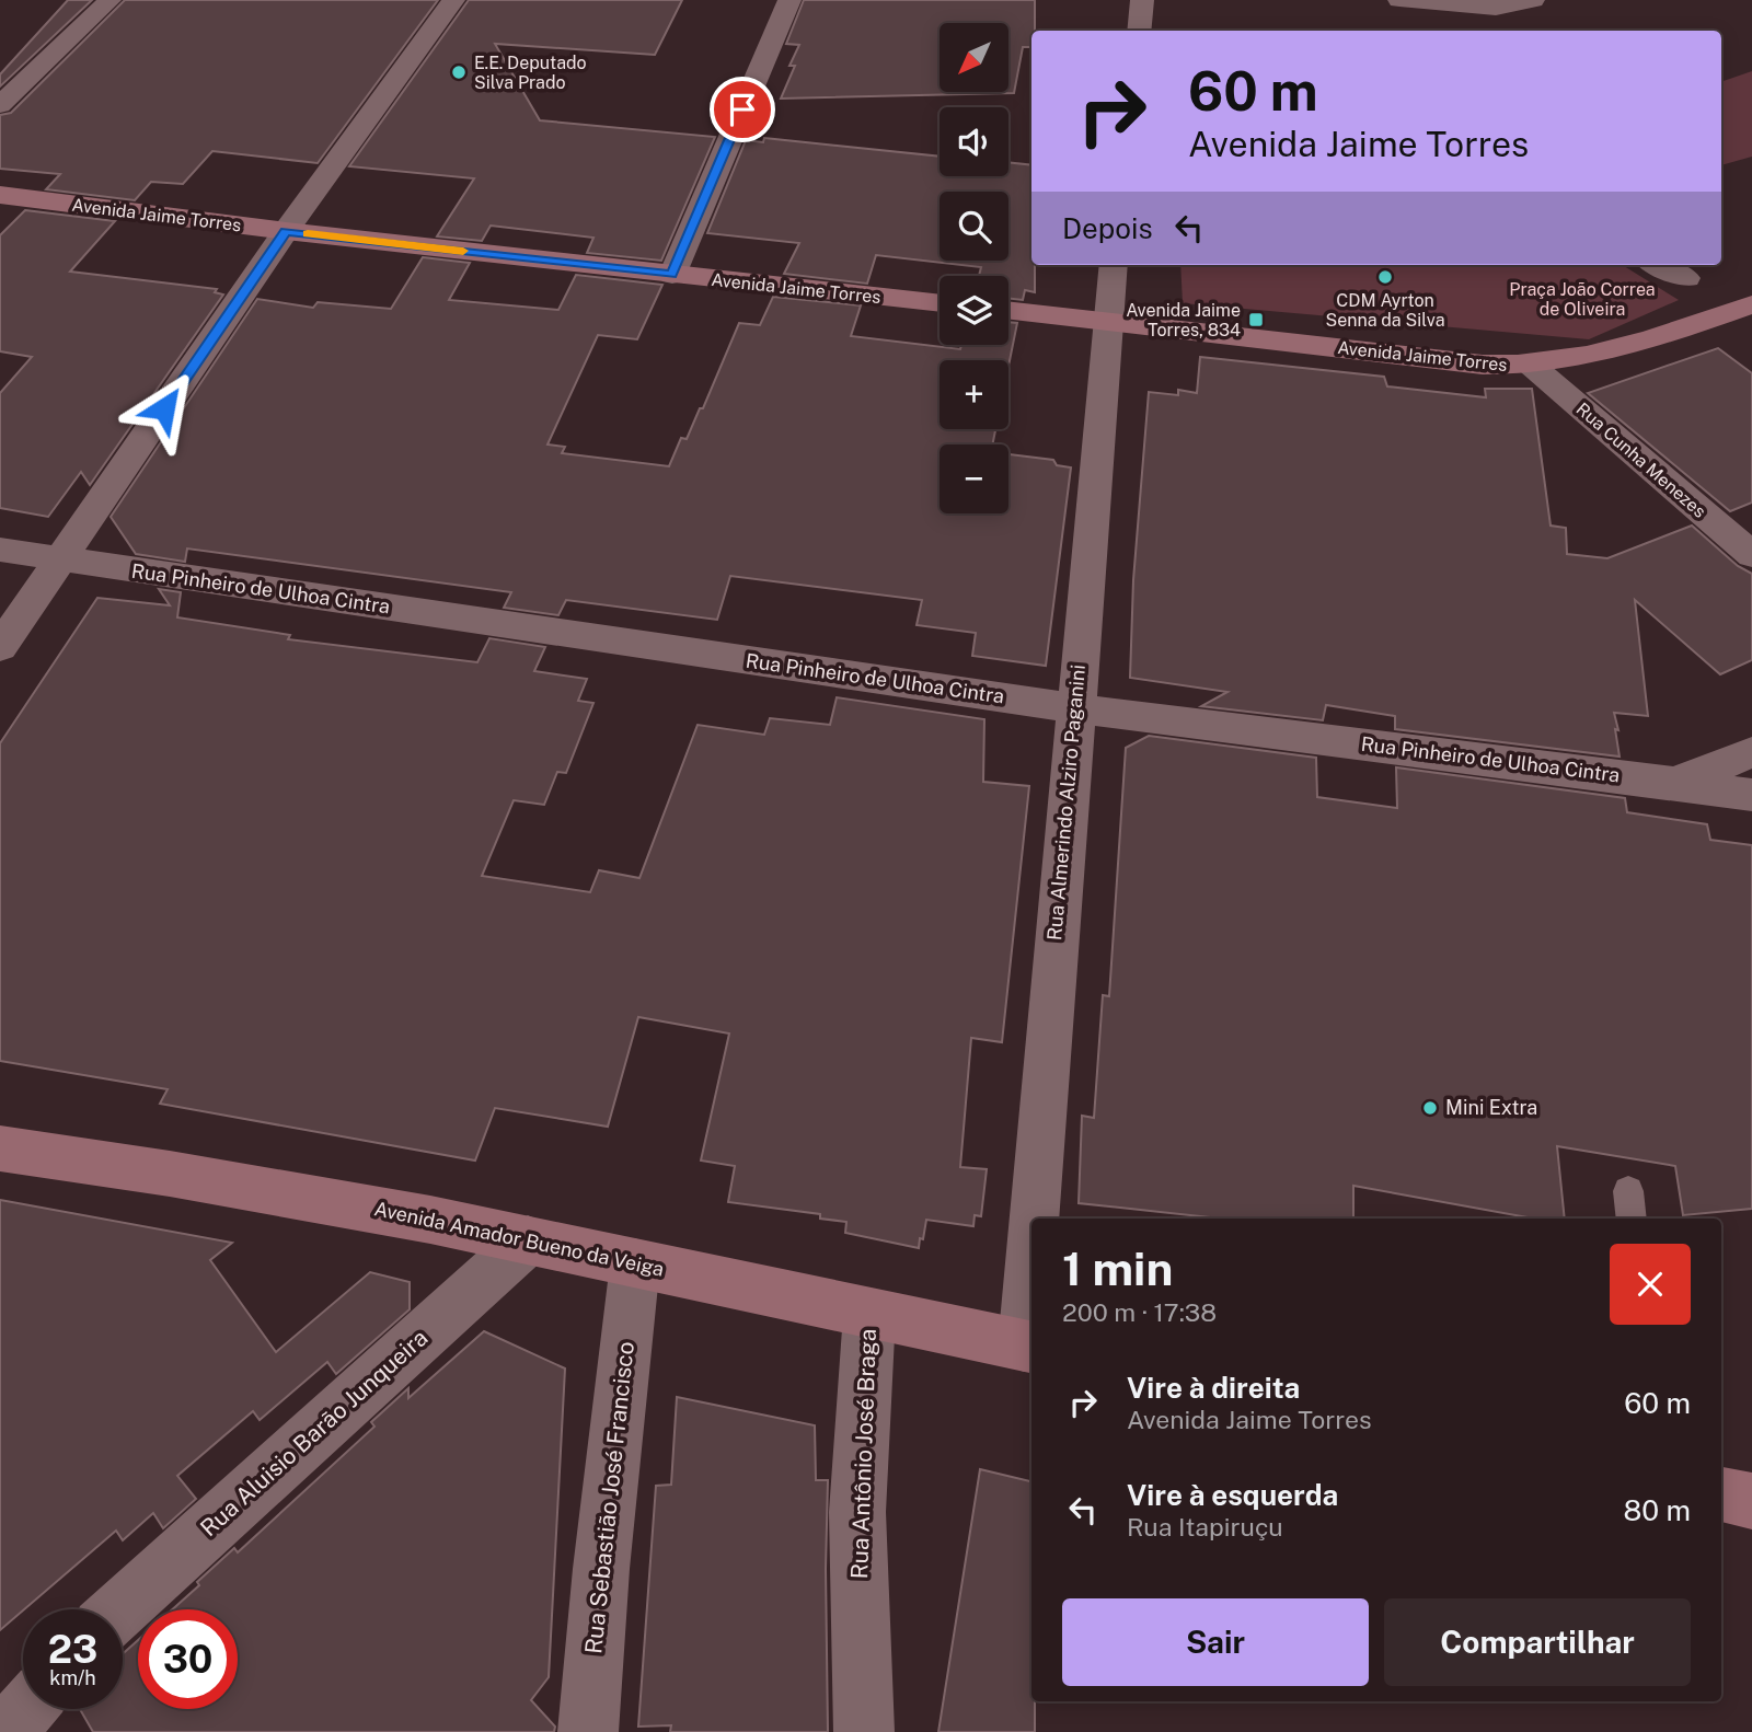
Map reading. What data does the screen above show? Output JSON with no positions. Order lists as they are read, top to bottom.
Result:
{
  "streets": {
    "street": [
      "Avenida Jaime Torres",
      "Rua Cunha Menezes",
      "Rua Pinheiro de Ulhoa Cintra",
      "Rua Almerindo Alziro Paganini",
      "Avenida Amador Bueno da Veiga",
      "Rua Aluisio Barão Junqueira",
      "Rua Antônio José Braga",
      "Rua Sebastião José Francisco"
    ]
  },
  "crossings": [
    ["Avenida Jaime Torres", "Rua Cunha Menezes"],
    ["Avenida Jaime Torres", "Rua Almerindo Alziro Paganini"],
    ["Rua Pinheiro de Ulhoa Cintra", "Rua Almerindo Alziro Paganini"],
    ["Rua Almerindo Alziro Paganini", "Avenida Amador Bueno da Veiga"],
    ["Avenida Amador Bueno da Veiga", "Rua Aluisio Barão Junqueira"],
    ["Avenida Amador Bueno da Veiga", "Rua Antônio José Braga"],
    ["Avenida Amador Bueno da Veiga", "Rua Sebastião José Francisco"]
  ],
  "parks": ["Praça João Correa de Oliveira"],
  "places": {
    "other": ["E.E. Deputado Silva Prado", "CDM Ayrton Senna da Silva", "Mini Extra"],
    "transit": ["Avenida Jaime Torres, 834"]
  },
  "north": "bottom left",
  "page": {
    "map_buttons": ["+", "−"],
    "turn": ["60 m", "Avenida Jaime Torres"],
    "then": "Depois",
    "heading": ["1 min", "200 m · 17:38"],
    "list": [
      {
        "name": "Vire à direita",
        "note": "Avenida Jaime Torres",
        "value": "60 m"
      },
      {
        "name": "Vire à esquerda",
        "note": "Rua Itapiruçu",
        "value": "80 m"
      }
    ],
    "buttons": ["Sair", "Compartilhar"],
    "speed": "23 km/h",
    "limit": "30"
  }
}
